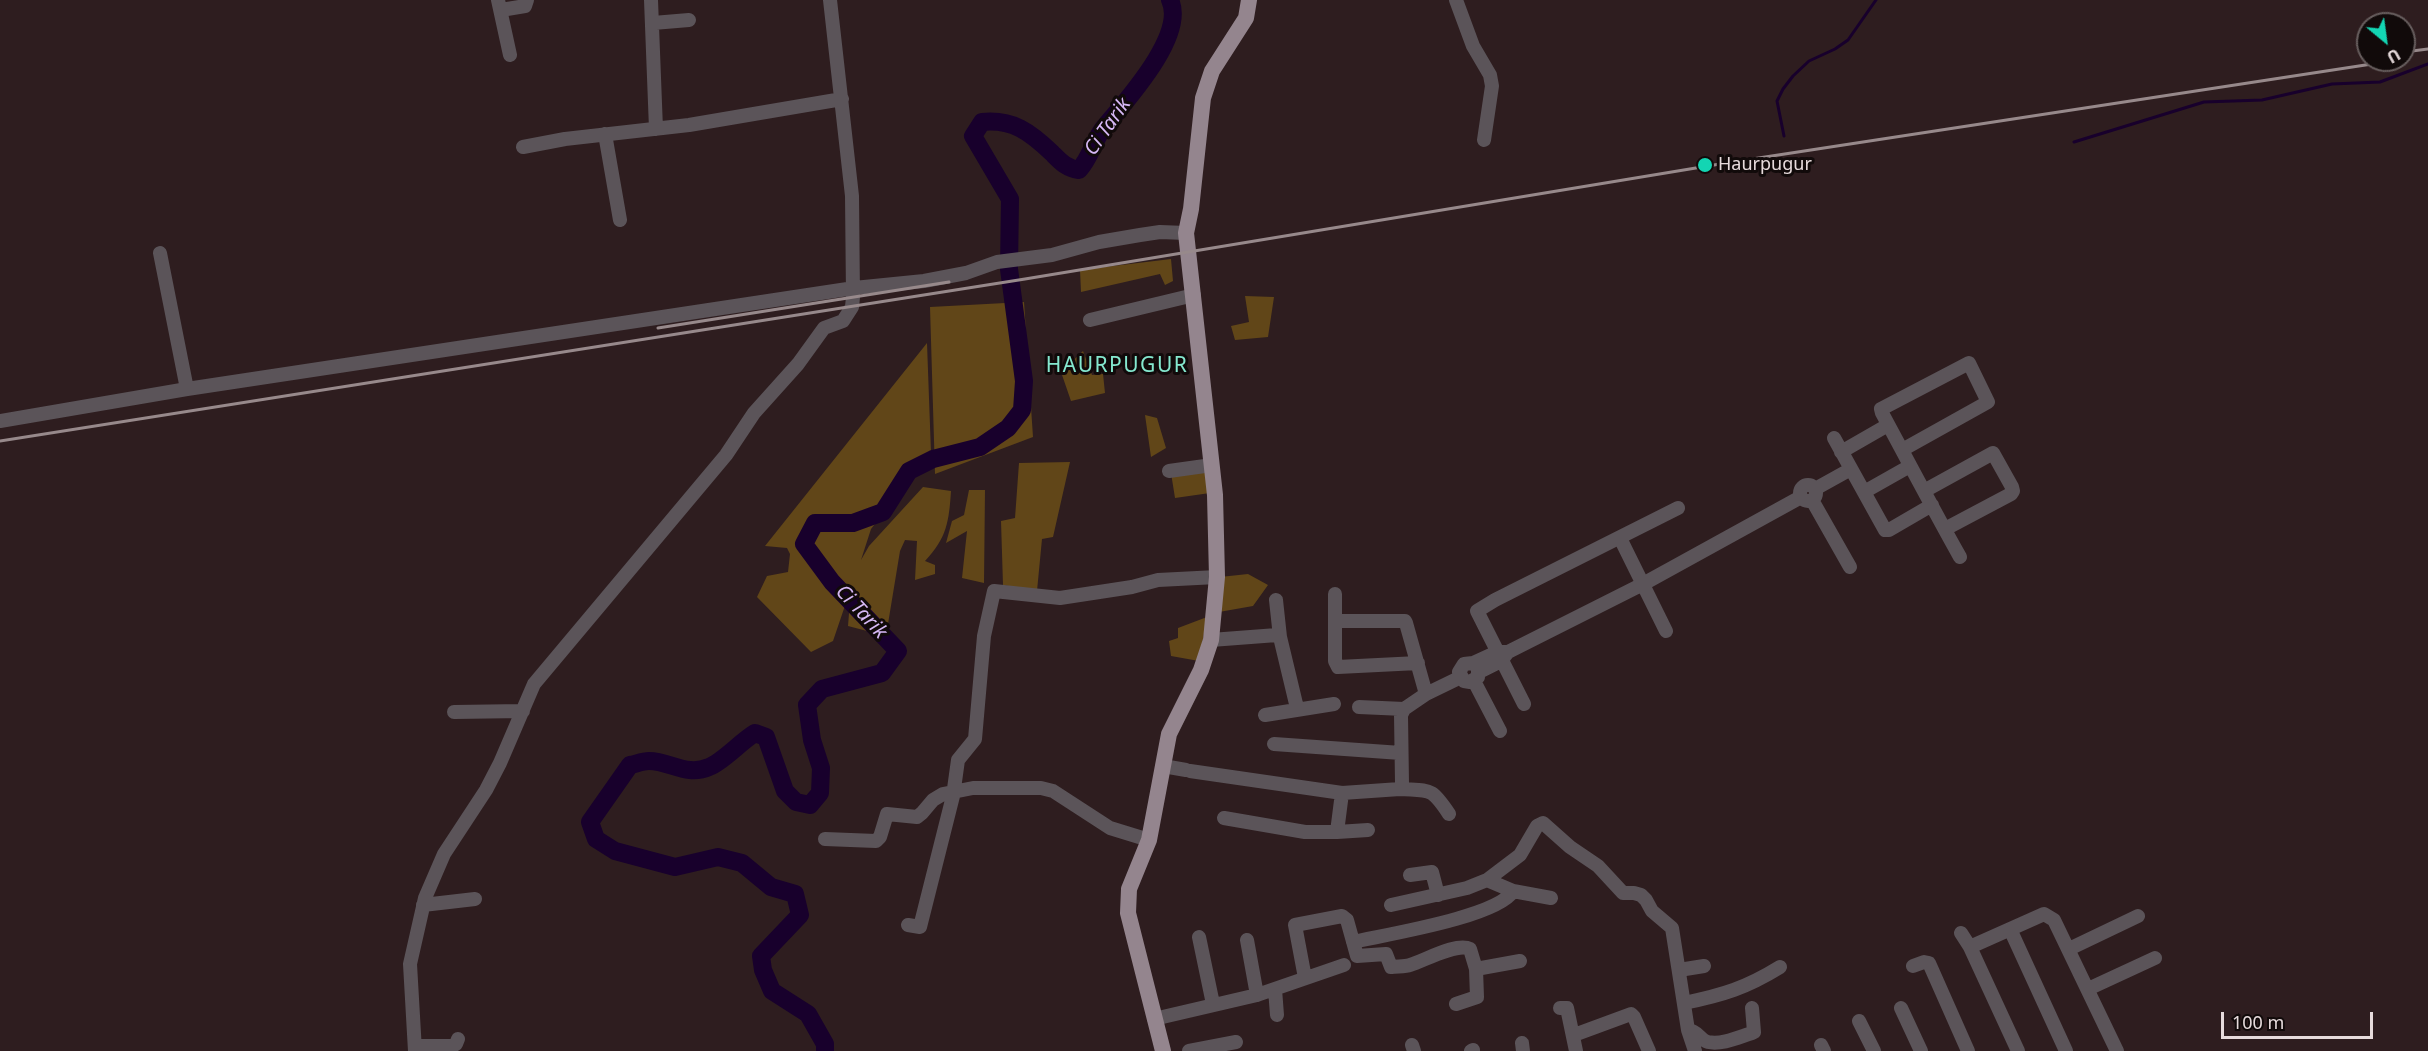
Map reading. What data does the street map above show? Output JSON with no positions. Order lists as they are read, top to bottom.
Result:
{
  "districts": ["HAURPUGUR"],
  "water": ["Ci Tarik"],
  "places": ["Haurpugur"],
  "scale_bar": "100 m",
  "north": "bottom right"
}
